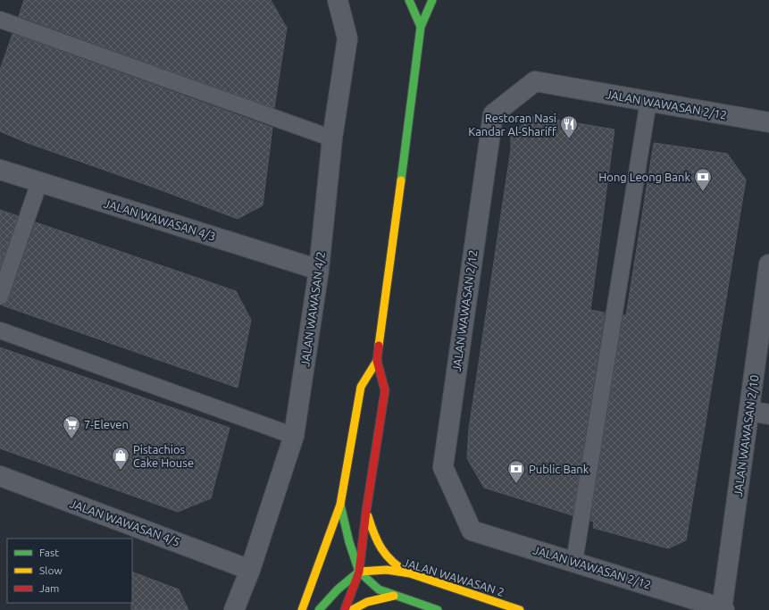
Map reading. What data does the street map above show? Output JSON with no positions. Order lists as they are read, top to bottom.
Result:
{
  "streets": {
    "street": [
      "JALAN WAWASAN 2/12",
      "JALAN WAWASAN 4/3",
      "JALAN WAWASAN 4/2",
      "JALAN WAWASAN 2/10",
      "JALAN WAWASAN 4/5",
      "JALAN WAWASAN 2"
    ]
  },
  "crossings": [
    ["JALAN WAWASAN 2/12", "JALAN WAWASAN 2/10"],
    ["JALAN WAWASAN 4/3", "JALAN WAWASAN 4/2"],
    ["JALAN WAWASAN 4/2", "JALAN WAWASAN 4/5"]
  ],
  "places": {
    "restaurant": ["Restoran Nasi Kandar Al-Shariff"],
    "bank": ["Hong Leong Bank", "Public Bank"],
    "supermarket": ["7-Eleven"],
    "shop": ["Pistachios Cake House"]
  },
  "legend": ["Fast", "Slow", "Jam"]
}
